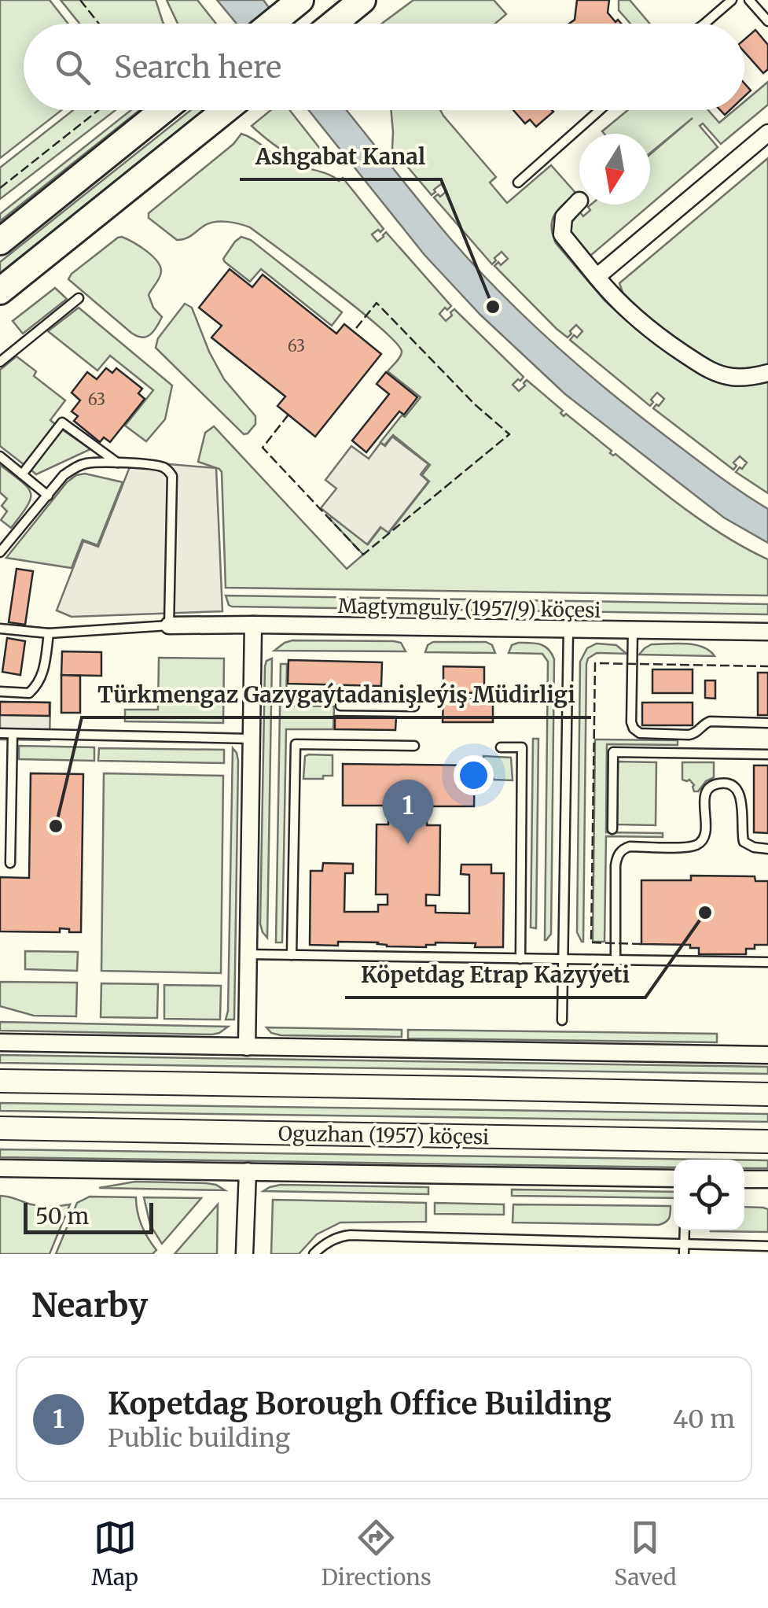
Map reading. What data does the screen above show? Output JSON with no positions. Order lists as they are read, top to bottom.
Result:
{
  "streets": {
    "main road": ["Oguzhan (1957) köçesi"],
    "street": ["Magtymguly (1957/9) köçesi"]
  },
  "places": ["Ashgabat Kanal", "Türkmengaz Gazygaýtadanişleýiş Müdirligi", "Köpetdag Etrap Kazyýeti"],
  "house_numbers": ["63", "63"],
  "scale_bar": "50 m",
  "north": "bottom",
  "page": {
    "search": "Search here",
    "pins": "1",
    "scale": "50 m",
    "heading": "Nearby",
    "list": [
      {
        "mark": "1",
        "name": "Kopetdag Borough Office Building",
        "note": "Public building",
        "value": "40 m"
      }
    ],
    "nav": ["Map", "Directions", "Saved"]
  }
}
